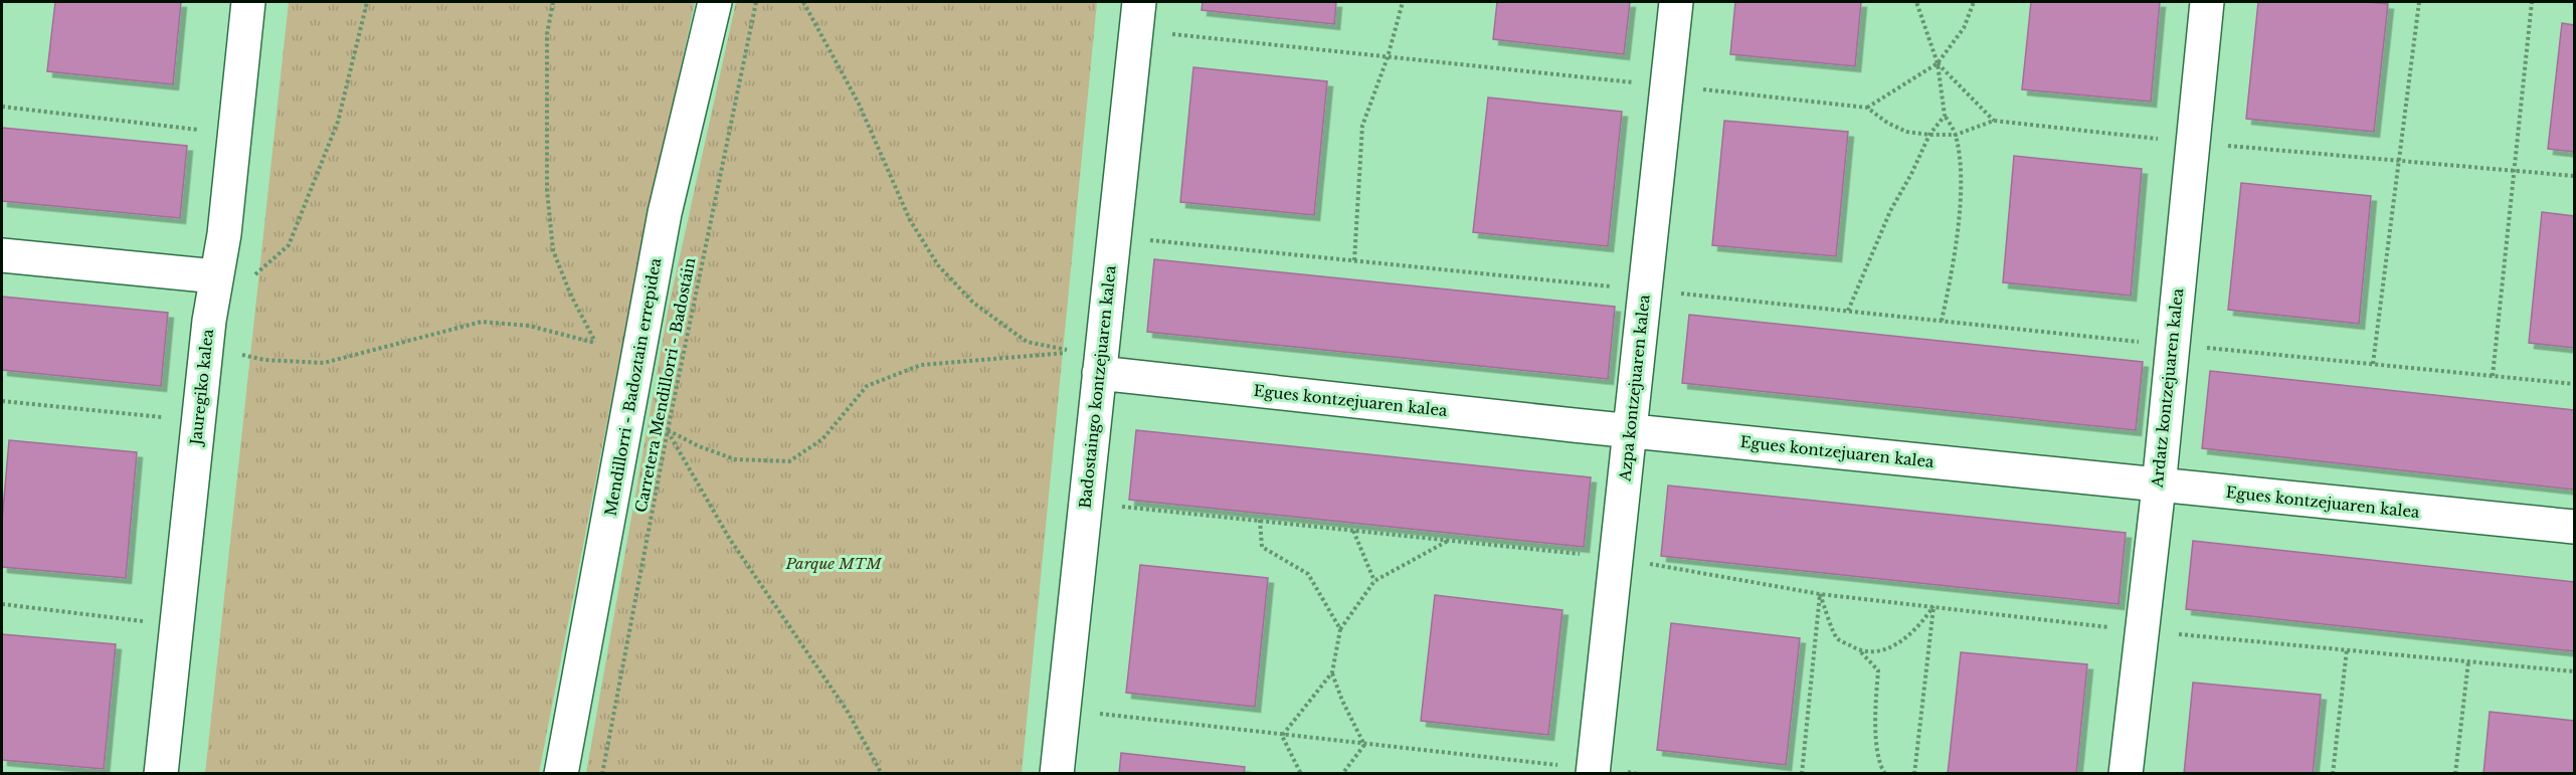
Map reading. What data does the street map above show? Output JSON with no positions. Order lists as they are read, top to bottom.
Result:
{
  "streets": {
    "street": [
      "Jauregiko kalea",
      "Mendillorri - Badoztain errepidea",
      "Badostaingo kontzejuaren kalea",
      "Azpa kontzejuaren kalea",
      "Ardatz kontzejuaren kalea",
      "Egues kontzejuaren kalea"
    ],
    "path": ["Carretera Mendillorri - Badostáin"]
  },
  "crossings": [
    ["Badostaingo kontzejuaren kalea", "Egues kontzejuaren kalea"],
    ["Azpa kontzejuaren kalea", "Egues kontzejuaren kalea"],
    ["Ardatz kontzejuaren kalea", "Egues kontzejuaren kalea"]
  ],
  "parks": ["Parque MTM"]
}
